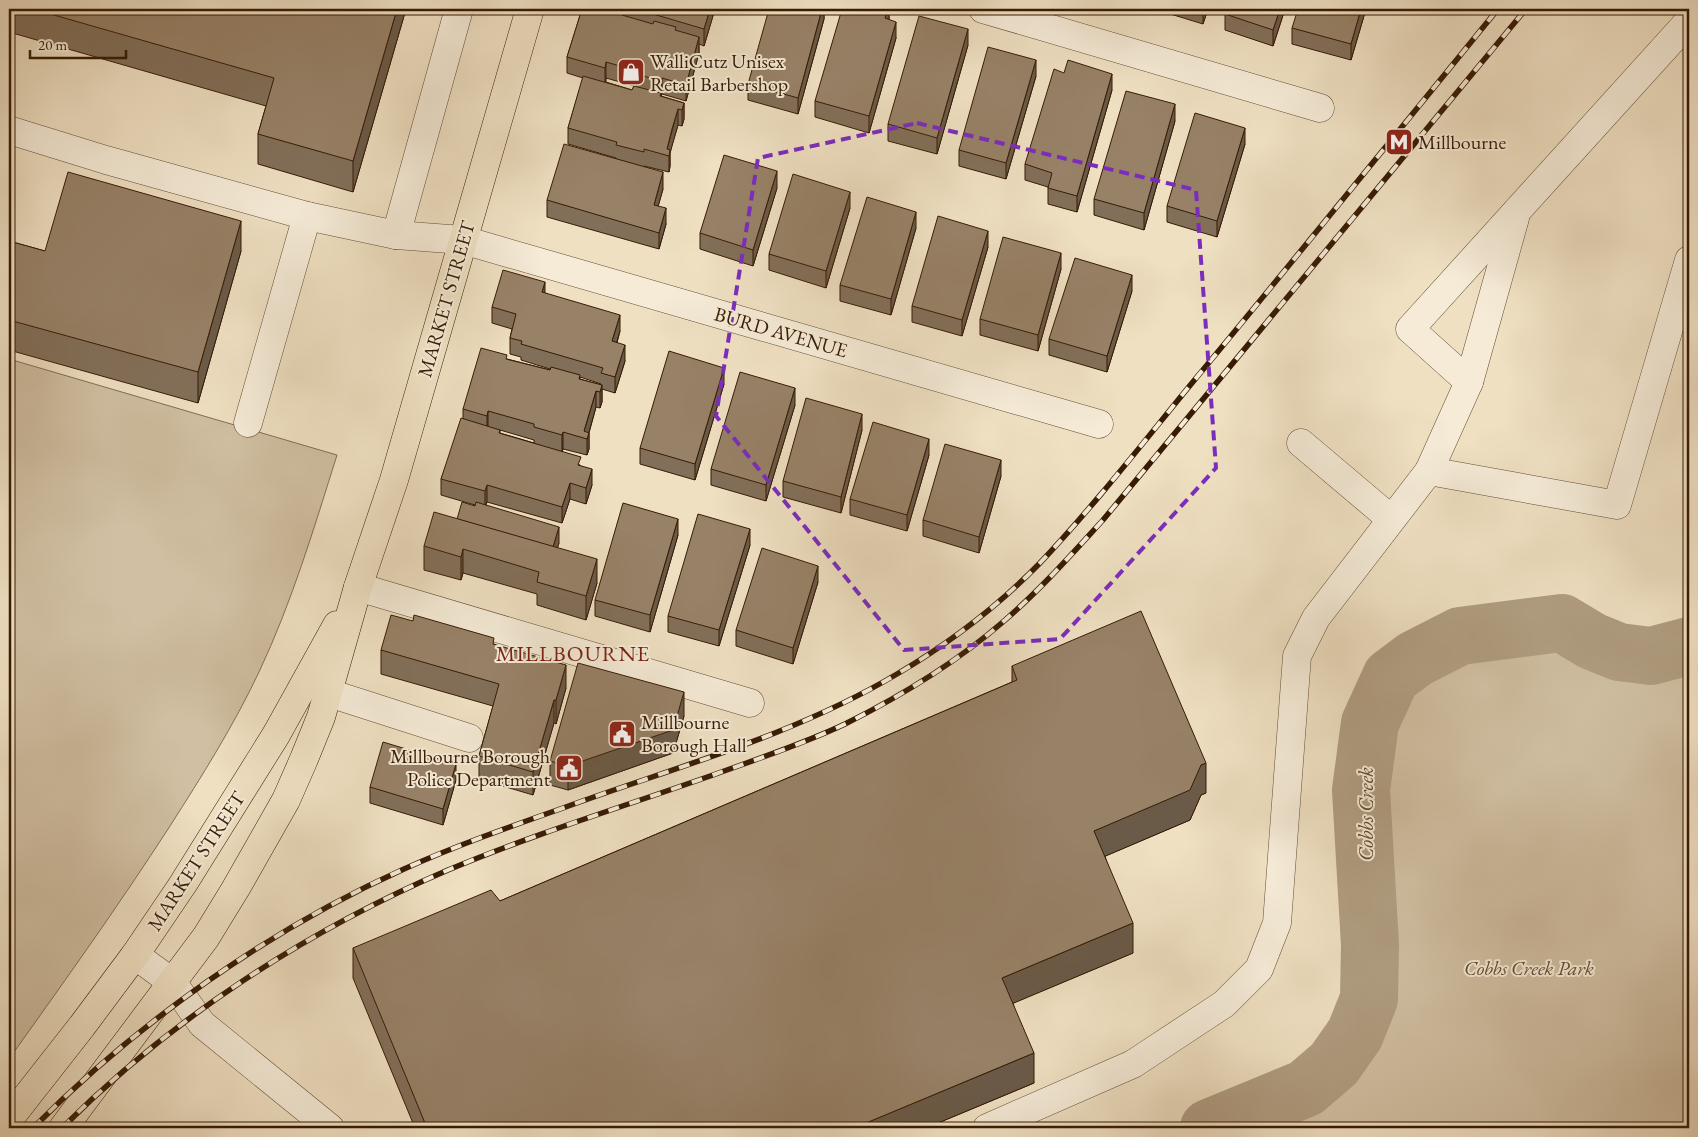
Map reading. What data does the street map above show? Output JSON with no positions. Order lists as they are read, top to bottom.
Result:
{
  "streets": {
    "main road": ["MARKET STREET"],
    "street": ["BURD AVENUE"]
  },
  "crossings": [
    ["MARKET STREET", "BURD AVENUE"]
  ],
  "districts": ["MILLBOURNE"],
  "water": ["Cobbs Creek"],
  "parks": ["Cobbs Creek Park"],
  "places": {
    "shop": ["WalliCutz Unisex Retail Barbershop"],
    "metro station": ["Millbourne"],
    "public building": ["Millbourne Borough Hall", "Millbourne Borough Police Department"]
  },
  "scale_bar": "20 m"
}
